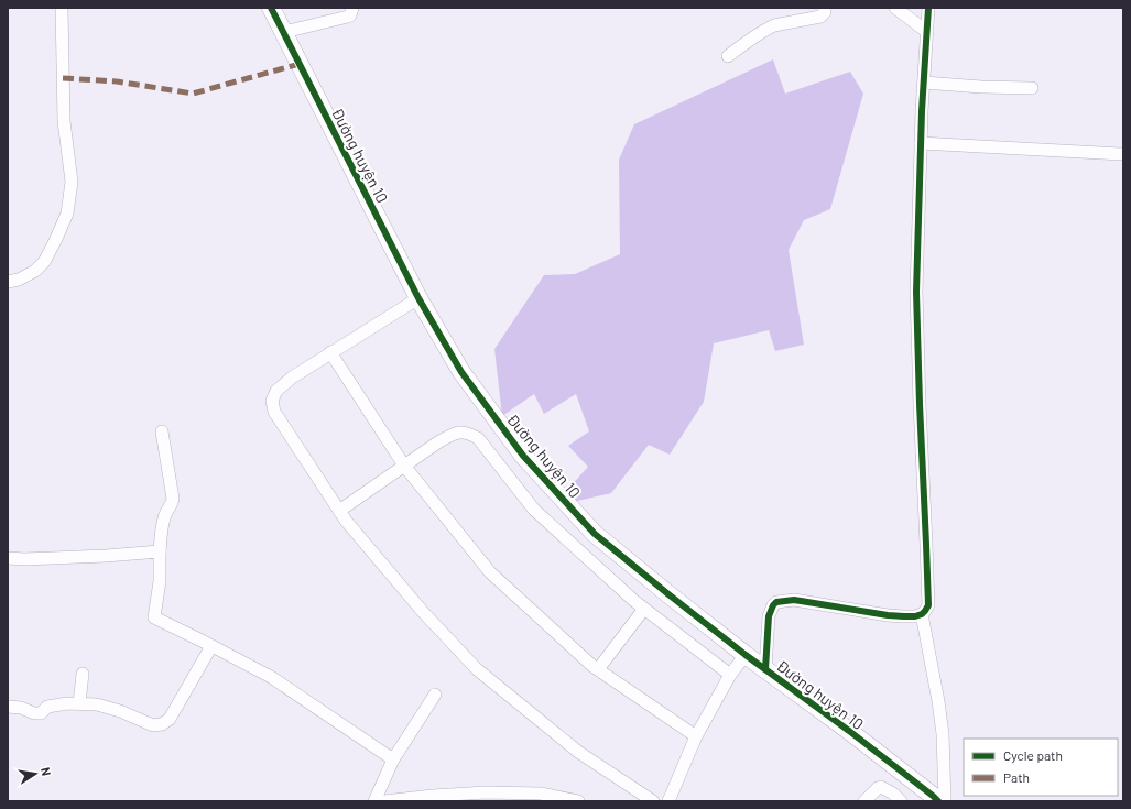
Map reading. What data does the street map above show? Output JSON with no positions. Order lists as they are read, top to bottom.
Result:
{
  "streets": {
    "street": ["Đường huyện 10"]
  },
  "legend": ["Cycle path", "Path"],
  "north": "right"
}
